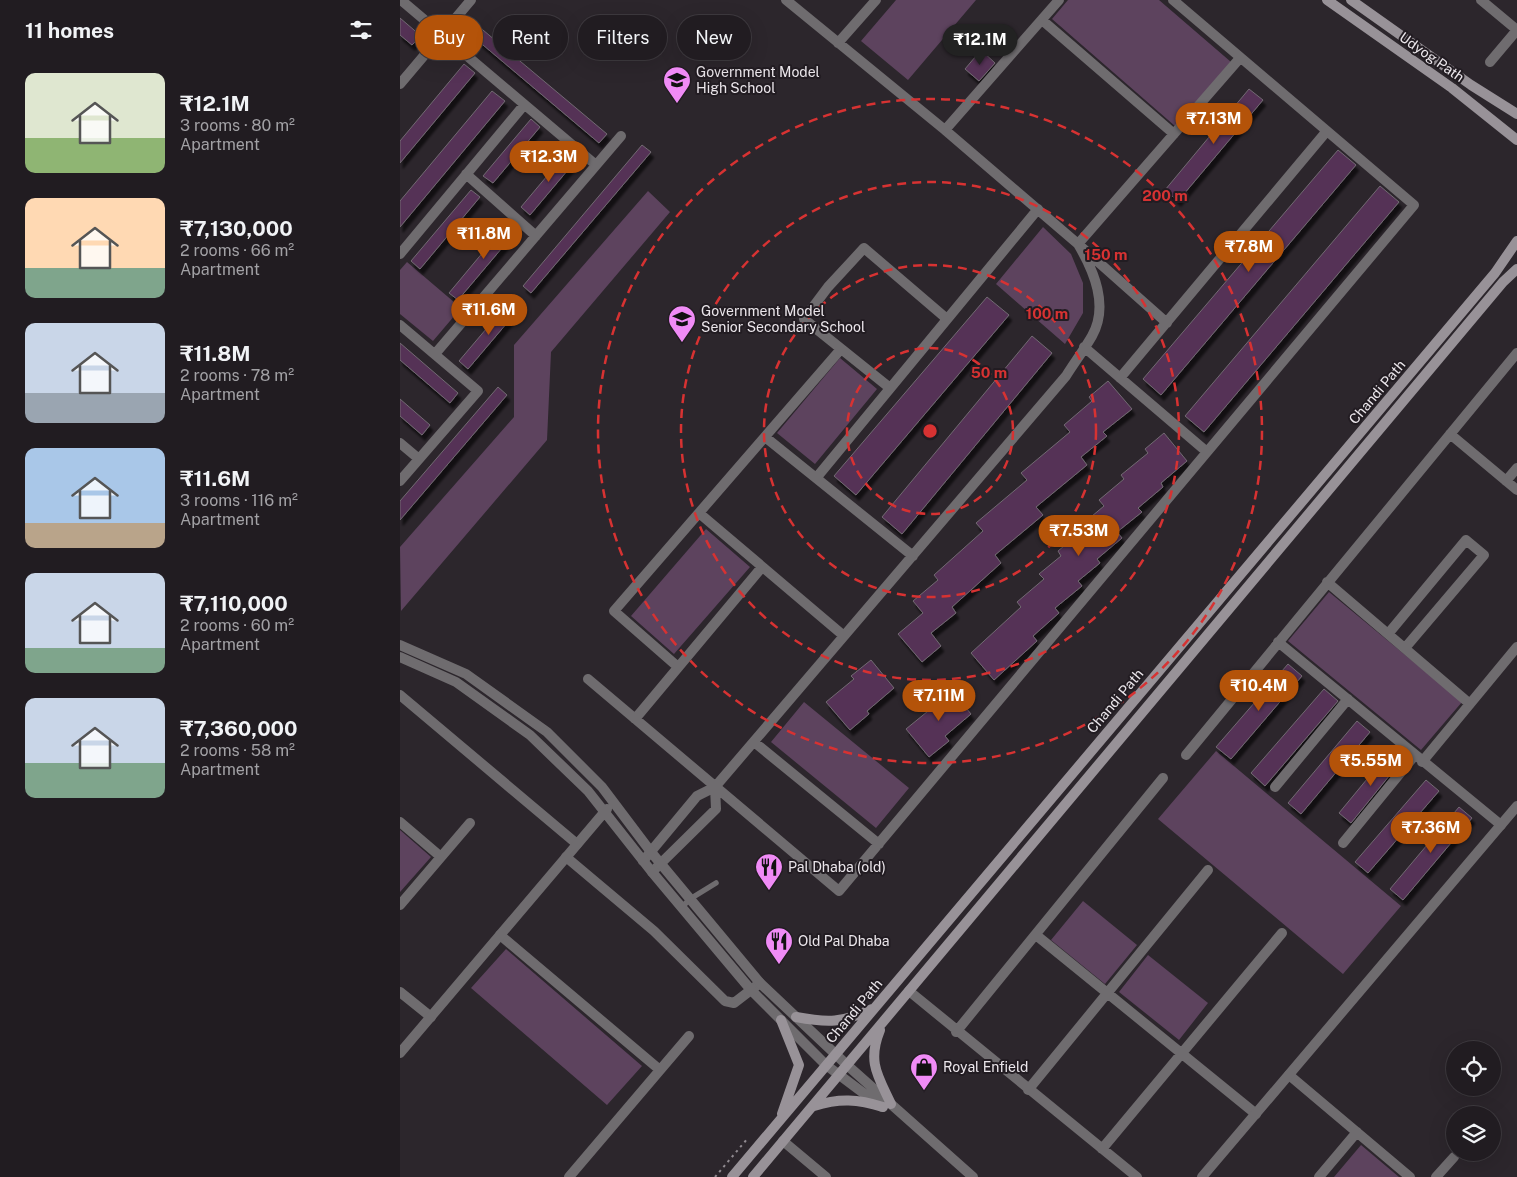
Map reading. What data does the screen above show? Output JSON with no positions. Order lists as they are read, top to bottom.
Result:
{
  "streets": {
    "main road": ["Udyog Path", "Chandi Path"]
  },
  "places": {
    "school or university": ["Government Model High School", "Government Model Senior Secondary School"],
    "restaurant": ["Pal Dhaba (old)", "Old Pal Dhaba"],
    "shop": ["Royal Enfield"]
  },
  "page": {
    "heading": "11 homes",
    "chip": [
      "Buy",
      "Rent",
      "Filters",
      "New"
    ],
    "price": [
      "₹12.1M",
      "₹7.13M",
      "₹12.3M",
      "₹11.8M",
      "₹7.8M",
      "₹11.6M",
      "₹7.53M",
      "₹10.4M",
      "₹7.11M",
      "₹5.55M",
      "₹7.36M"
    ],
    "list": [
      {
        "name": "₹12.1M",
        "note": "3 rooms · 80 m² · Apartment"
      },
      {
        "name": "₹7,130,000",
        "note": "2 rooms · 66 m² · Apartment"
      },
      {
        "name": "₹11.8M",
        "note": "2 rooms · 78 m² · Apartment"
      },
      {
        "name": "₹11.6M",
        "note": "3 rooms · 116 m² · Apartment"
      },
      {
        "name": "₹7,110,000",
        "note": "2 rooms · 60 m² · Apartment"
      },
      {
        "name": "₹7,360,000",
        "note": "2 rooms · 58 m² · Apartment"
      }
    ]
  },
  "rings": [
    "200 m",
    "150 m",
    "100 m",
    "50 m"
  ]
}
